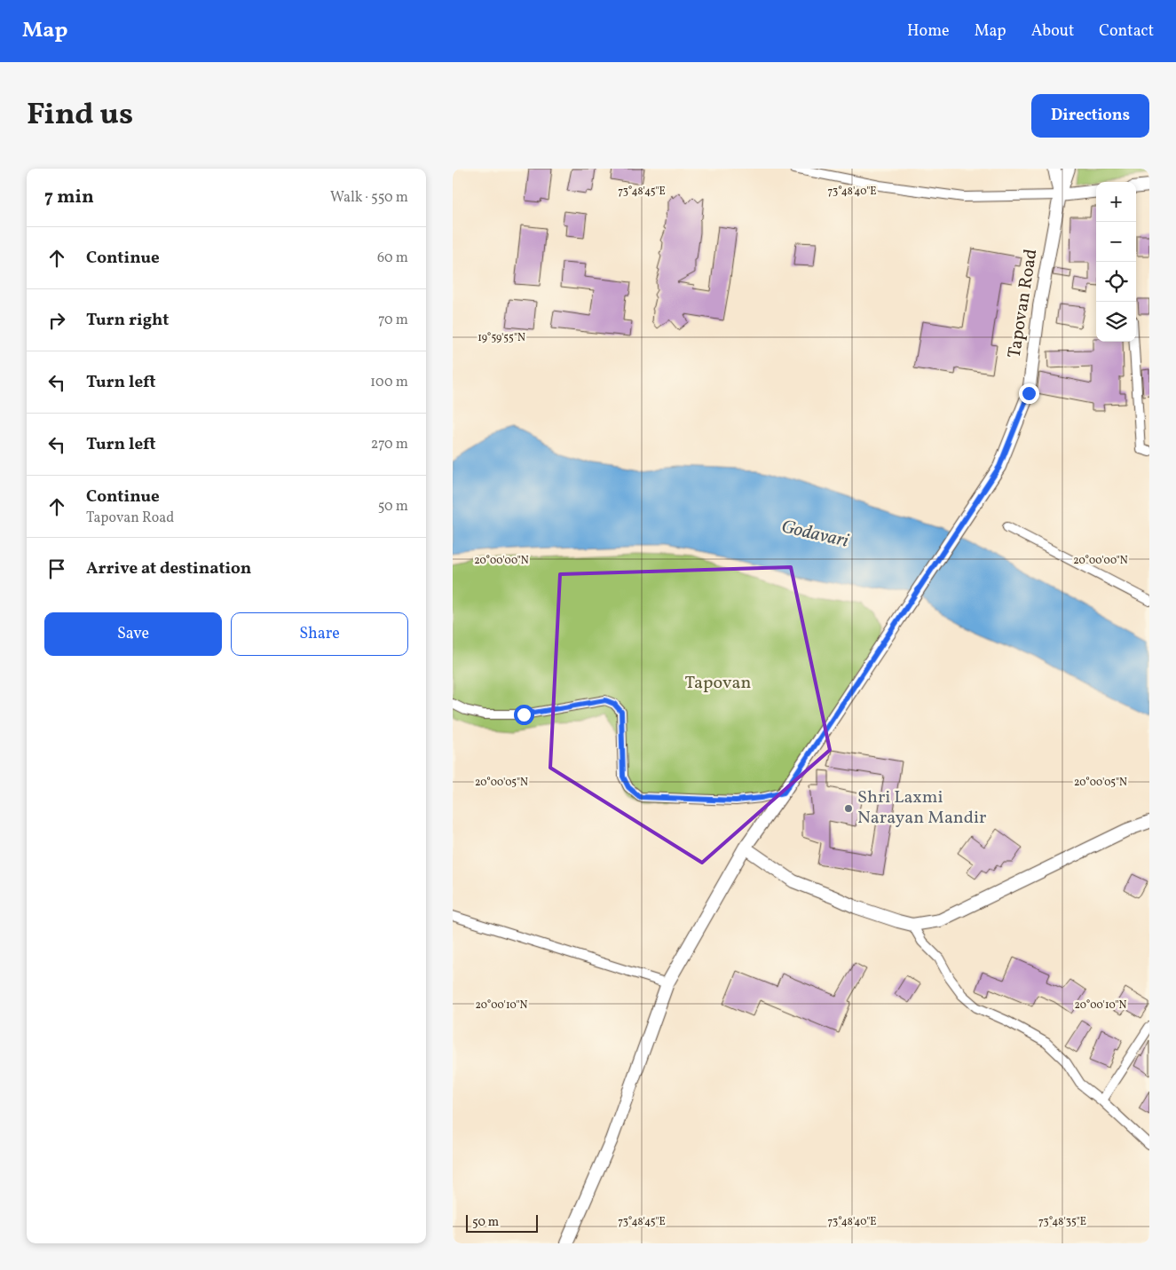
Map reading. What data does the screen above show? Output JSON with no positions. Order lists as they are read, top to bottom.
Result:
{
  "streets": {
    "main road": ["Tapovan Road"]
  },
  "water": ["Godavari"],
  "parks": ["Tapovan"],
  "places": ["Shri Laxmi Narayan Mandir"],
  "scale_bar": "50 m",
  "page": {
    "header": "Map",
    "nav": [
      "Home",
      "Map",
      "About",
      "Contact"
    ],
    "title": "Find us",
    "buttons": [
      "Directions",
      ["Save", "Share"]
    ],
    "heading": ["7 min", "Walk · 550 m"],
    "map_buttons": ["+", "−"],
    "list": [
      ["Continue", "60 m"],
      ["Turn right", "70 m"],
      ["Turn left", "100 m"],
      ["Turn left", "270 m"],
      ["Continue", "Tapovan Road", "50 m"],
      "Arrive at destination"
    ],
    "scale": "50 m"
  },
  "coordinates": [
    "73°48'45\"E",
    "73°48'40\"E",
    "19°59'55\"N",
    "20°00'00\"N",
    "20°00'05\"N",
    "20°00'10\"N",
    "73°48'35\"E"
  ]
}
